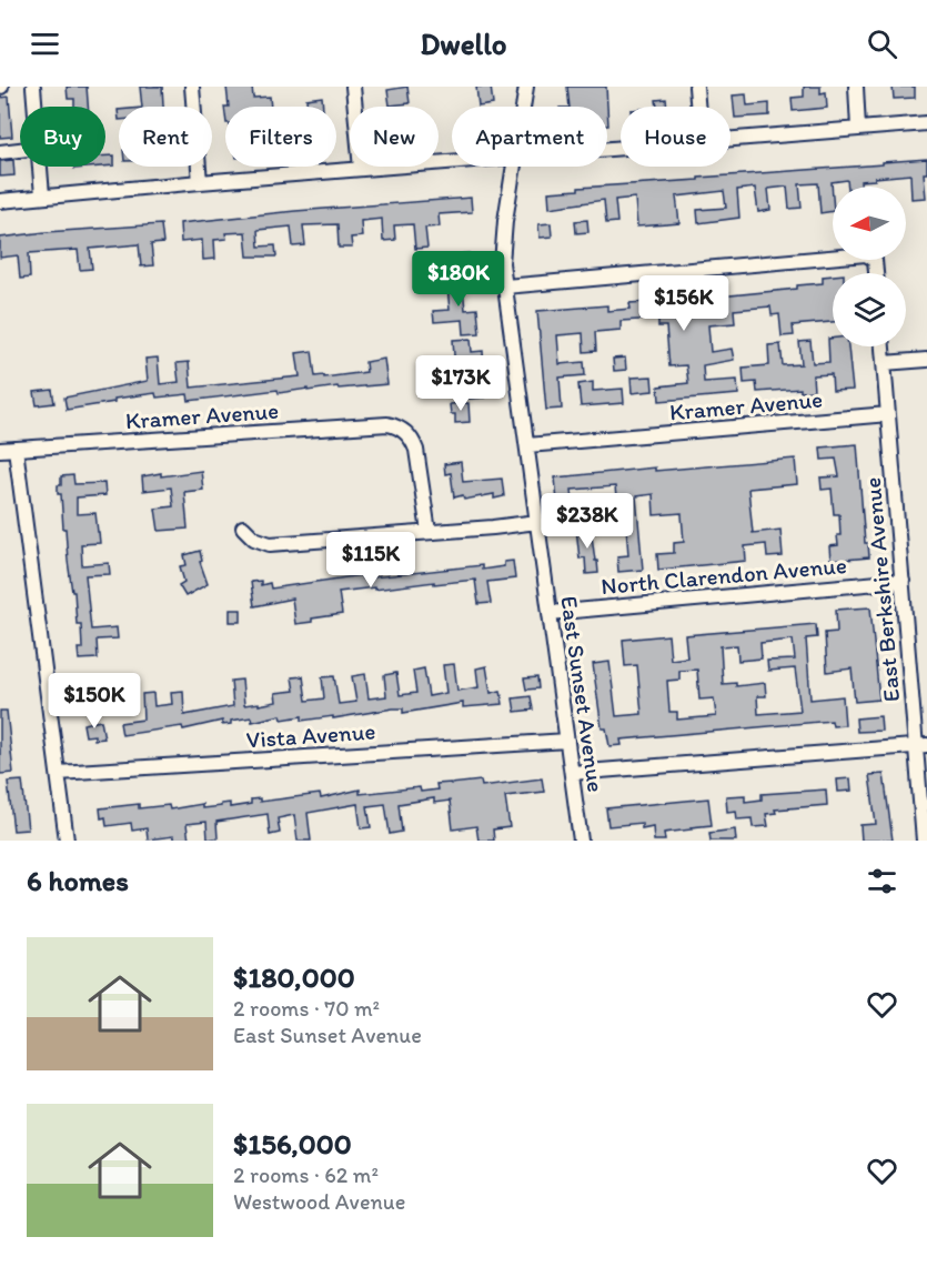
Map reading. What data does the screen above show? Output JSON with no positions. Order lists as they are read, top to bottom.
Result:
{
  "streets": {
    "street": [
      "Kramer Avenue",
      "North Clarendon Avenue",
      "East Berkshire Avenue",
      "East Sunset Avenue",
      "Vista Avenue"
    ]
  },
  "crossings": [
    ["Kramer Avenue", "East Berkshire Avenue"],
    ["Kramer Avenue", "East Sunset Avenue"],
    ["North Clarendon Avenue", "East Berkshire Avenue"],
    ["North Clarendon Avenue", "East Sunset Avenue"],
    ["East Sunset Avenue", "Vista Avenue"]
  ],
  "north": "left",
  "page": {
    "header": "Dwello",
    "chip": [
      "Buy",
      "Rent",
      "Filters",
      "New",
      "Apartment",
      "House"
    ],
    "price": [
      "$180K",
      "$156K",
      "$173K",
      "$238K",
      "$115K",
      "$150K"
    ],
    "heading": "6 homes",
    "list": [
      {
        "name": "$180,000",
        "note": "2 rooms · 70 m² · East Sunset Avenue"
      },
      {
        "name": "$156,000",
        "note": "2 rooms · 62 m² · Westwood Avenue"
      }
    ]
  }
}
